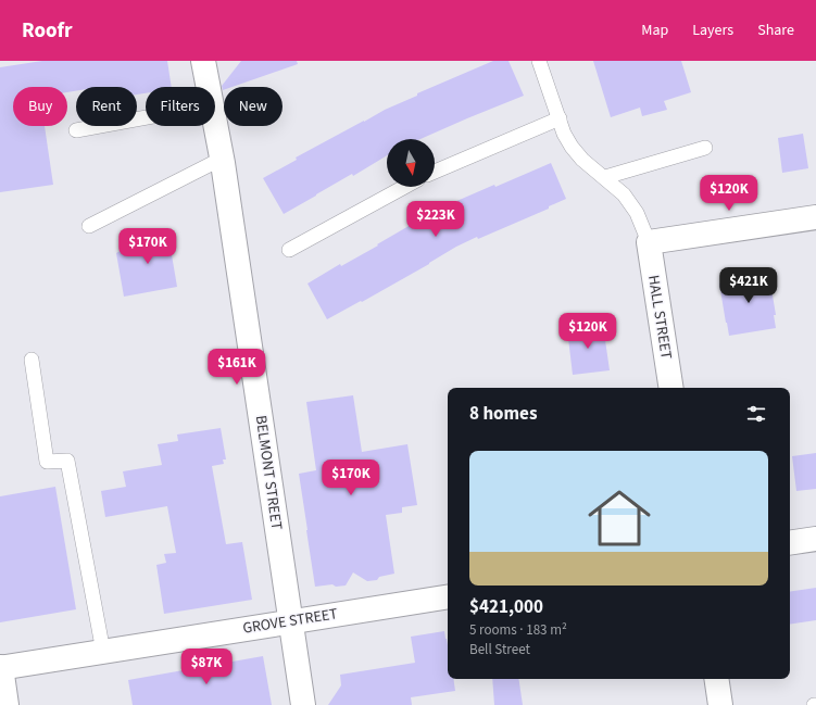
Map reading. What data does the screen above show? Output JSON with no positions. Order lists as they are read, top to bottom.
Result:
{
  "streets": {
    "street": ["HALL STREET", "BELMONT STREET", "GROVE STREET"]
  },
  "crossings": [
    ["BELMONT STREET", "GROVE STREET"]
  ],
  "north": "bottom",
  "page": {
    "header": "Roofr",
    "nav": ["Map", "Layers", "Share"],
    "chip": [
      "Buy",
      "Rent",
      "Filters",
      "New"
    ],
    "price": [
      "$120K",
      "$223K",
      "$170K",
      "$421K",
      "$120K",
      "$161K",
      "$170K",
      "$87K"
    ],
    "heading": "8 homes",
    "list": [
      {
        "name": "$421,000",
        "note": "5 rooms · 183 m² · Bell Street"
      }
    ]
  }
}
